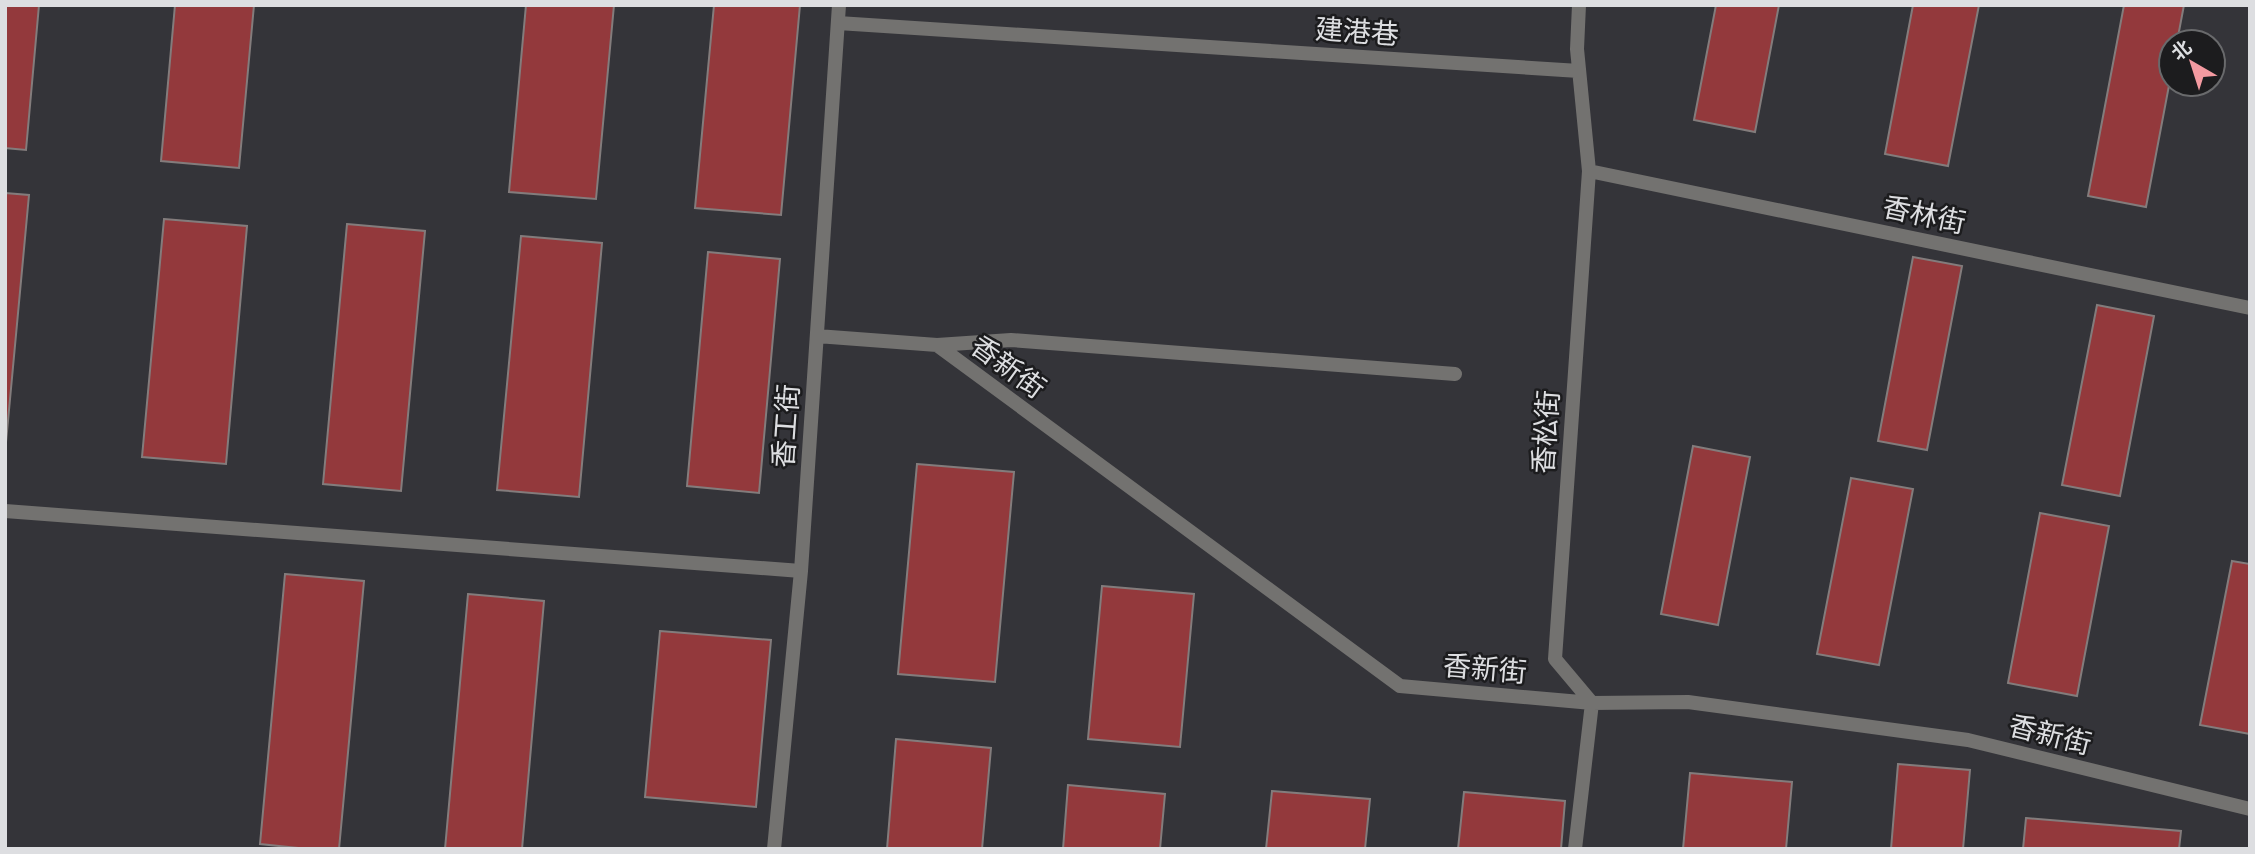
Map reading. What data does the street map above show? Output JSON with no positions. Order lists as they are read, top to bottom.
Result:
{
  "streets": {
    "street": [
      "建港巷",
      "香林街",
      "香新街",
      "香工街",
      "香松街"
    ]
  },
  "crossings": [
    ["建港巷", "香工街"],
    ["建港巷", "香松街"],
    ["香林街", "香松街"],
    ["香新街", "香工街"],
    ["香新街", "香松街"]
  ],
  "north": "top left"
}
